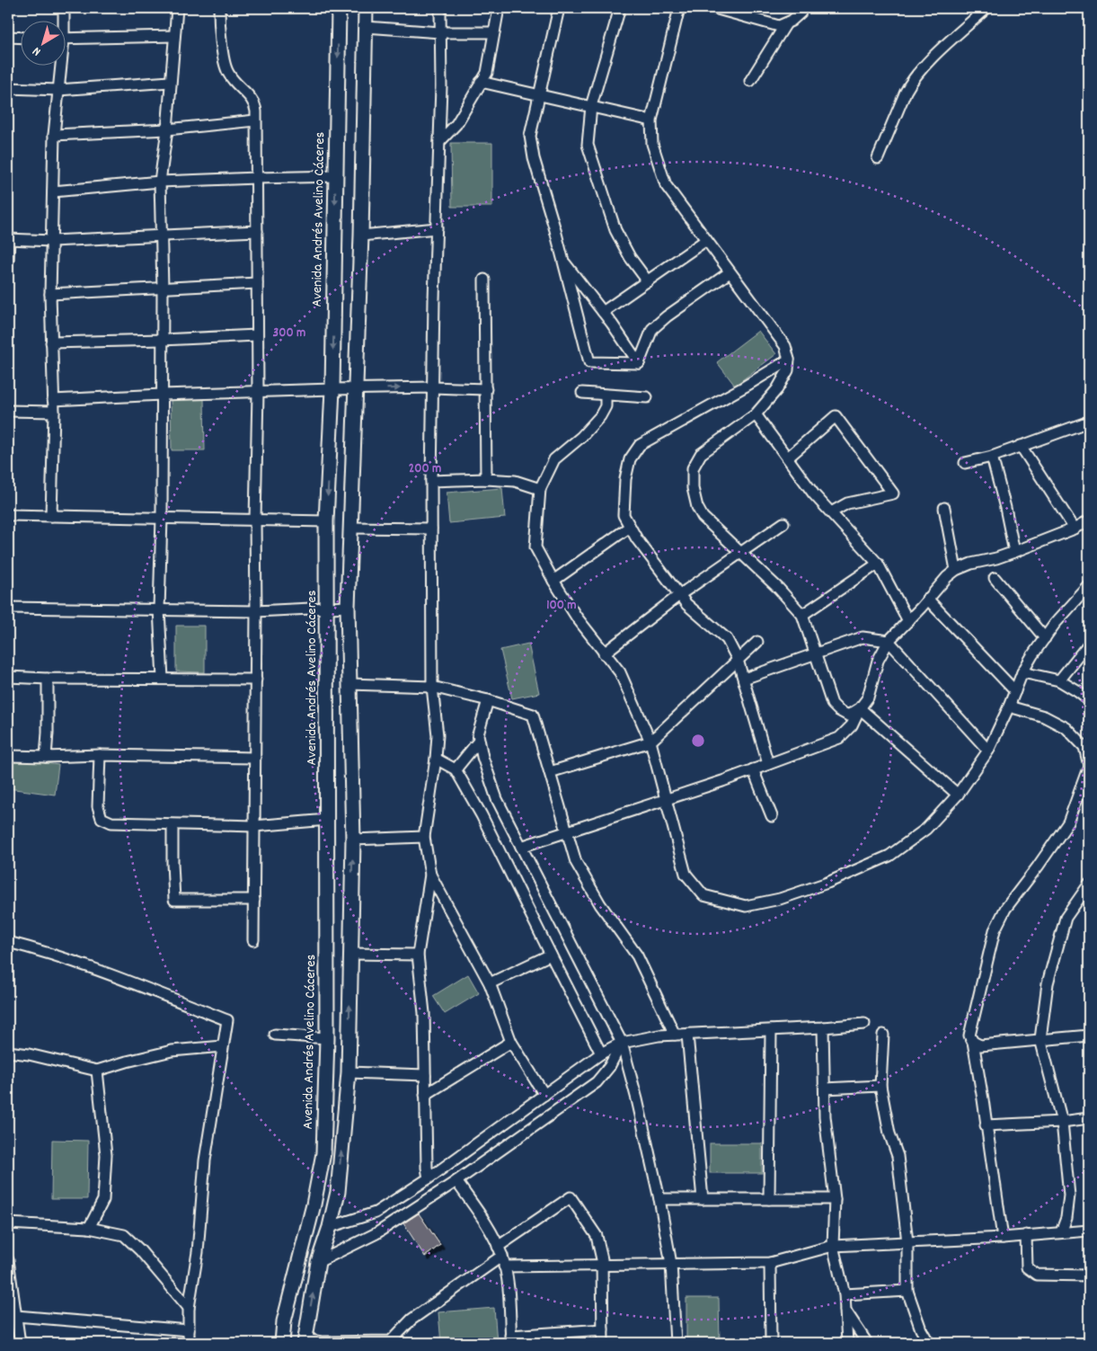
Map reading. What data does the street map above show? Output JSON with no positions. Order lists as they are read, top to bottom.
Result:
{
  "streets": {
    "street": ["Avenida Andrés Avelino Cáceres"]
  },
  "north": "bottom left",
  "rings": ["300 m", "200 m", "100 m"]
}
